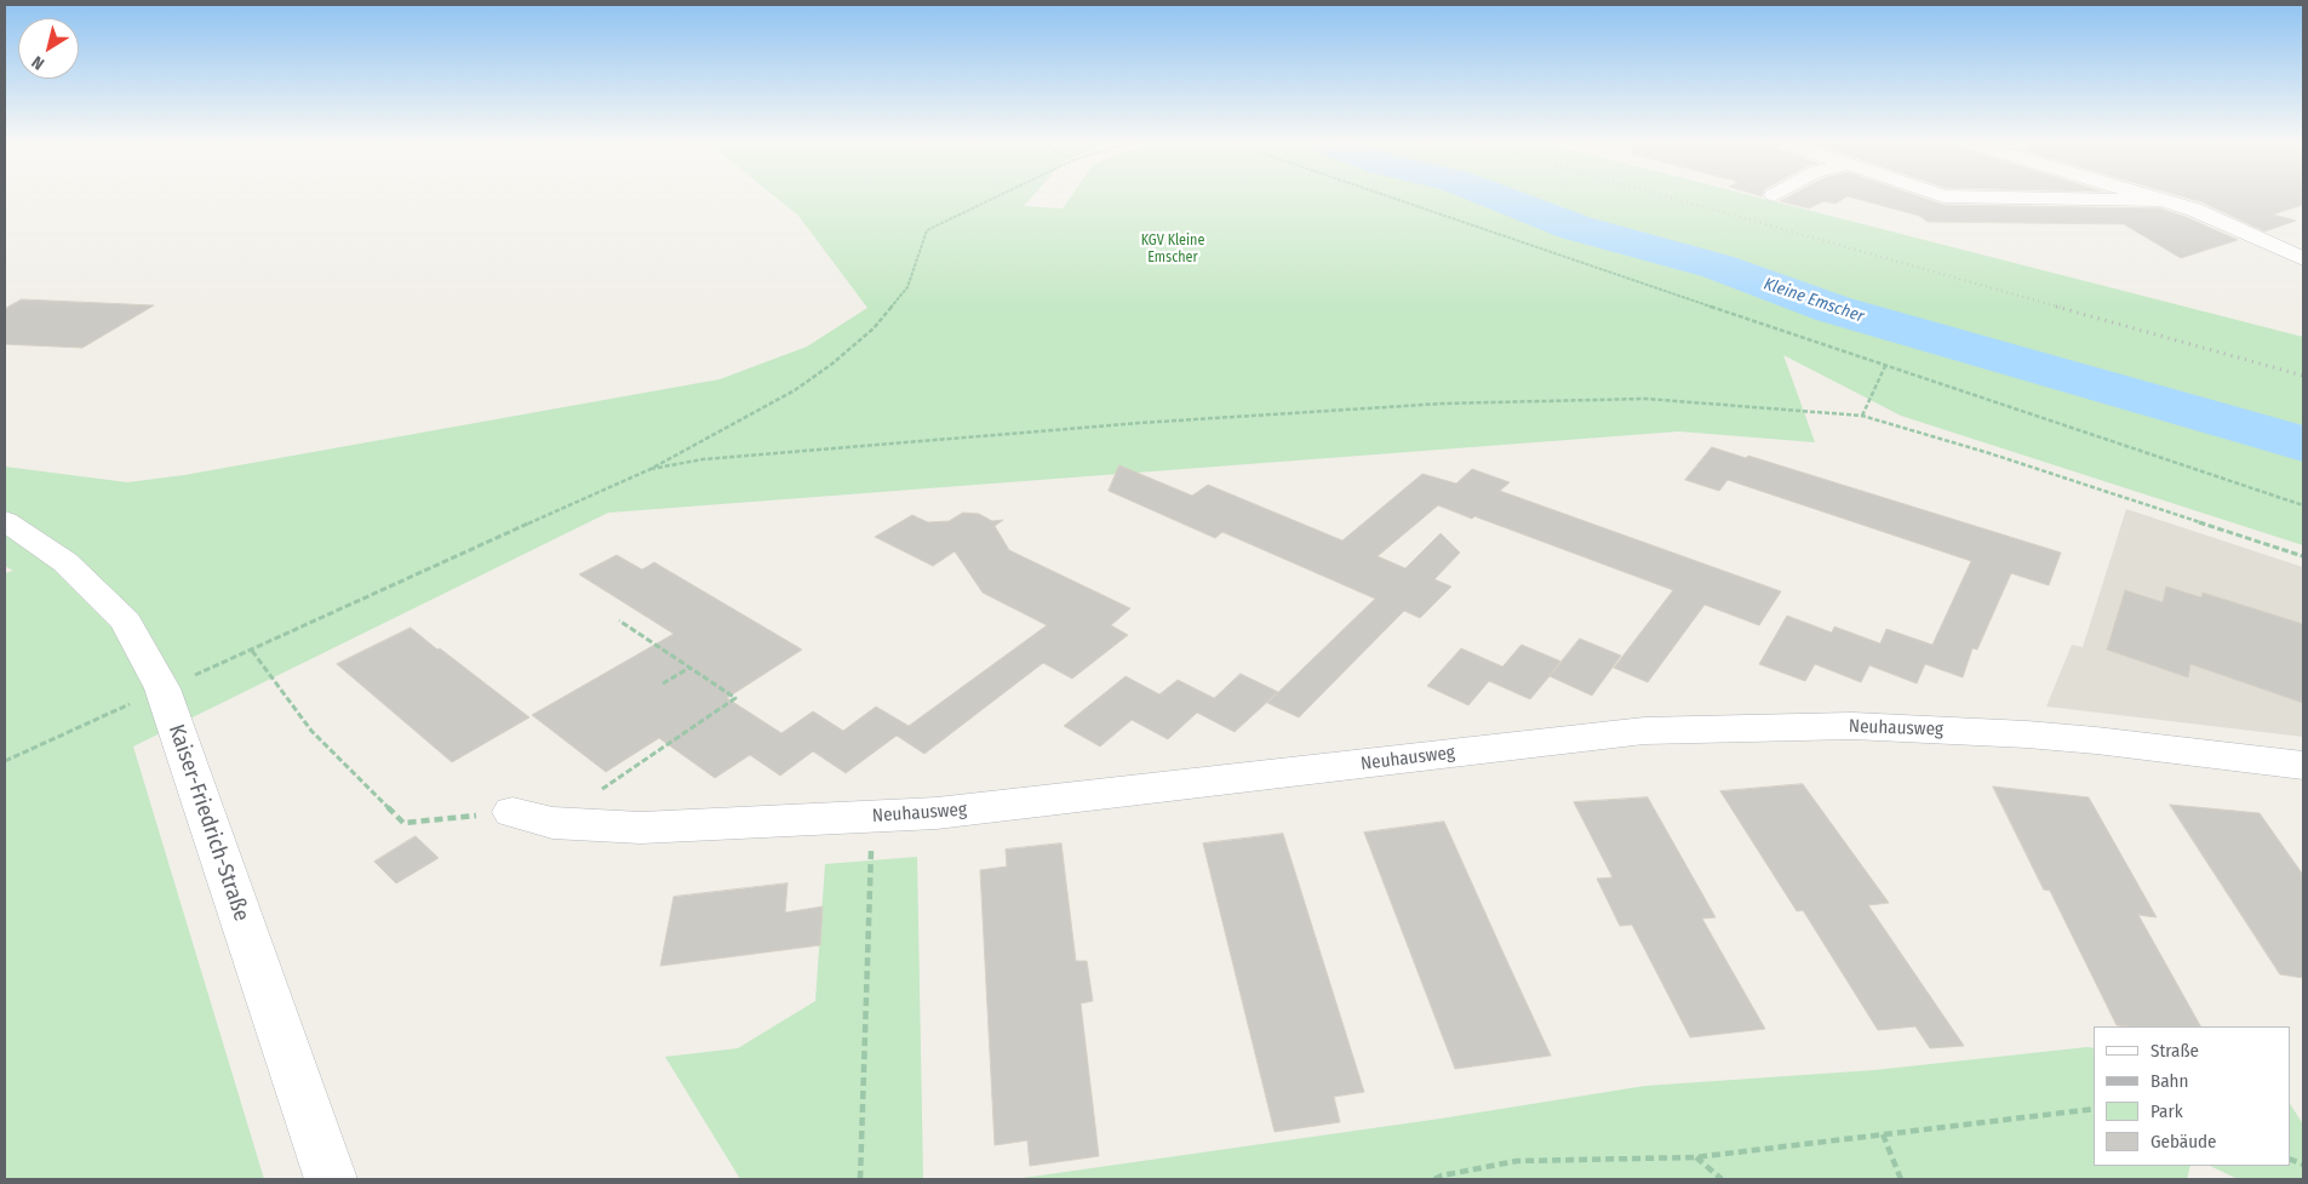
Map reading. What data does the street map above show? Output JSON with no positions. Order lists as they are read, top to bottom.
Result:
{
  "streets": {
    "street": ["Neuhausweg", "Kaiser-Friedrich-Straße"]
  },
  "water": ["Kleine Emscher"],
  "parks": ["KGV Kleine Emscher"],
  "legend": [
    "Straße",
    "Bahn",
    "Park",
    "Gebäude"
  ],
  "north": "bottom left"
}
